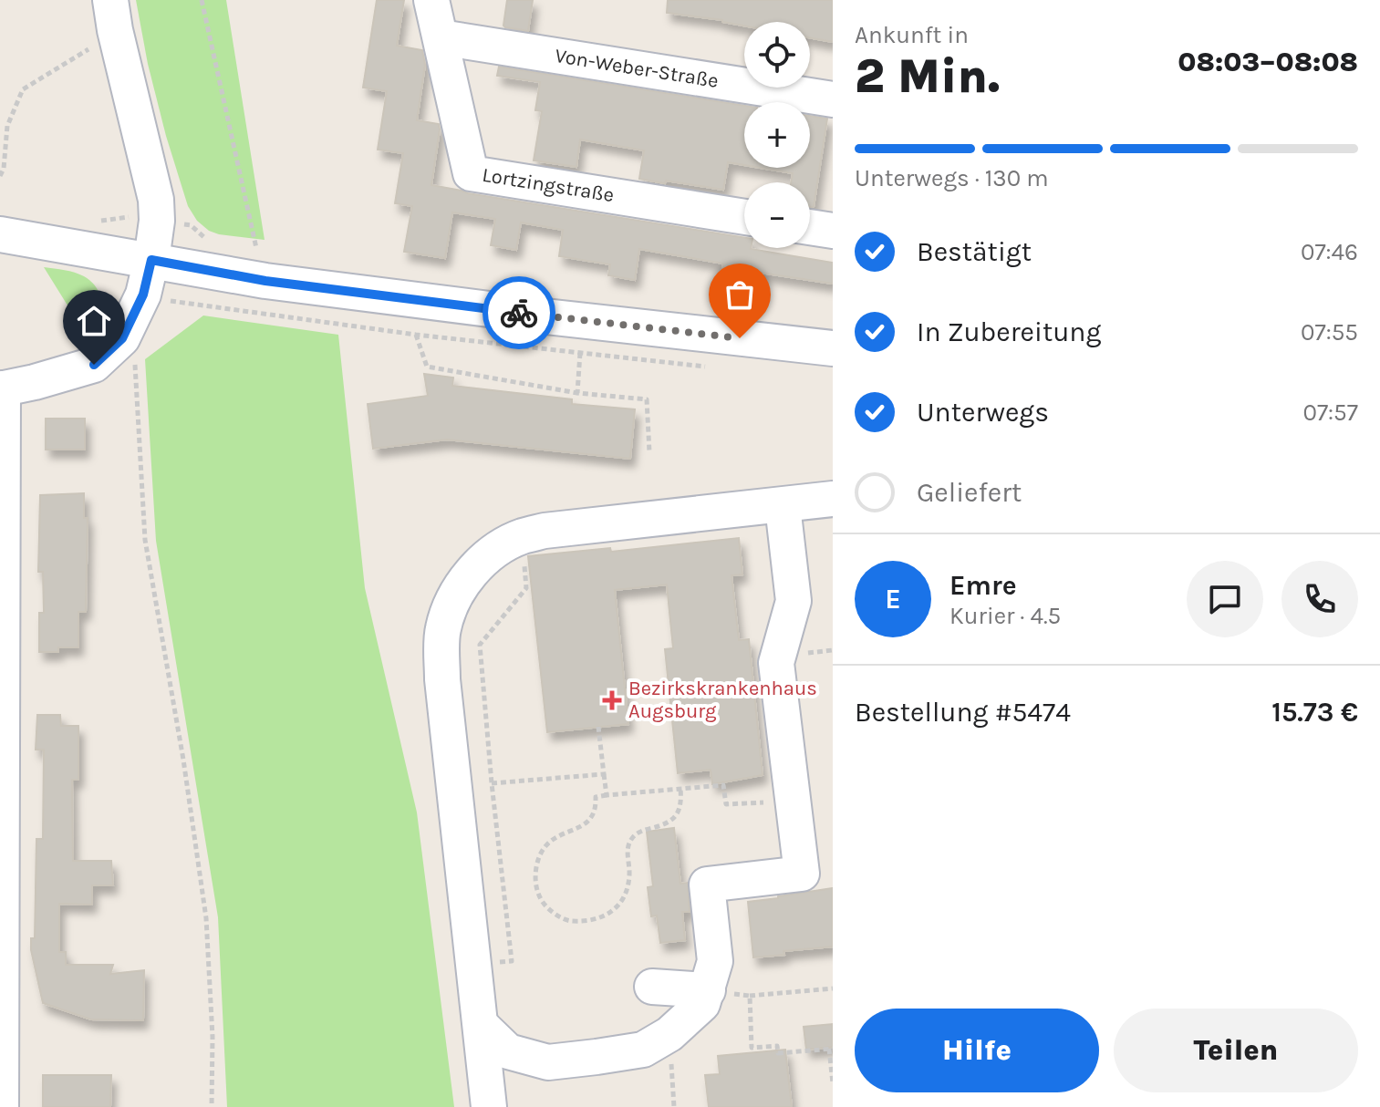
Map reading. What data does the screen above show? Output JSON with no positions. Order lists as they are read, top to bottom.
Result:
{
  "streets": {
    "street": ["Von-Weber-Straße", "Lortzingstraße"]
  },
  "crossings": [
    ["Von-Weber-Straße", "Lortzingstraße"]
  ],
  "places": {
    "health": ["Bezirkskrankenhaus Augsburg"]
  },
  "page": {
    "heading": ["2 Min.", "Ankunft in", "08:03–08:08"],
    "panel": [
      "Emre",
      "Kurier · 4.5",
      "Bestellung #5474",
      "15.73 €"
    ],
    "map_buttons": ["+", "−"],
    "bar": "Unterwegs · 130 m",
    "list": [
      ["Bestätigt", "07:46"],
      ["In Zubereitung", "07:55"],
      ["Unterwegs", "07:57"],
      "Geliefert"
    ],
    "round": "E",
    "buttons": ["Hilfe", "Teilen"]
  }
}
